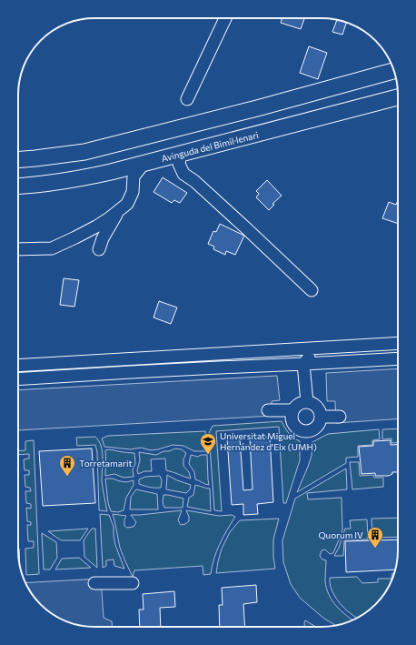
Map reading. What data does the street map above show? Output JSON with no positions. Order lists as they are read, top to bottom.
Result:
{
  "streets": {
    "main road": ["Avinguda del Bimil·lenari"]
  },
  "places": {
    "school or university": ["Universitat Miguel Hernández d'Elx (UMH)"],
    "building": ["Torretamarit", "Quorum IV"]
  }
}
